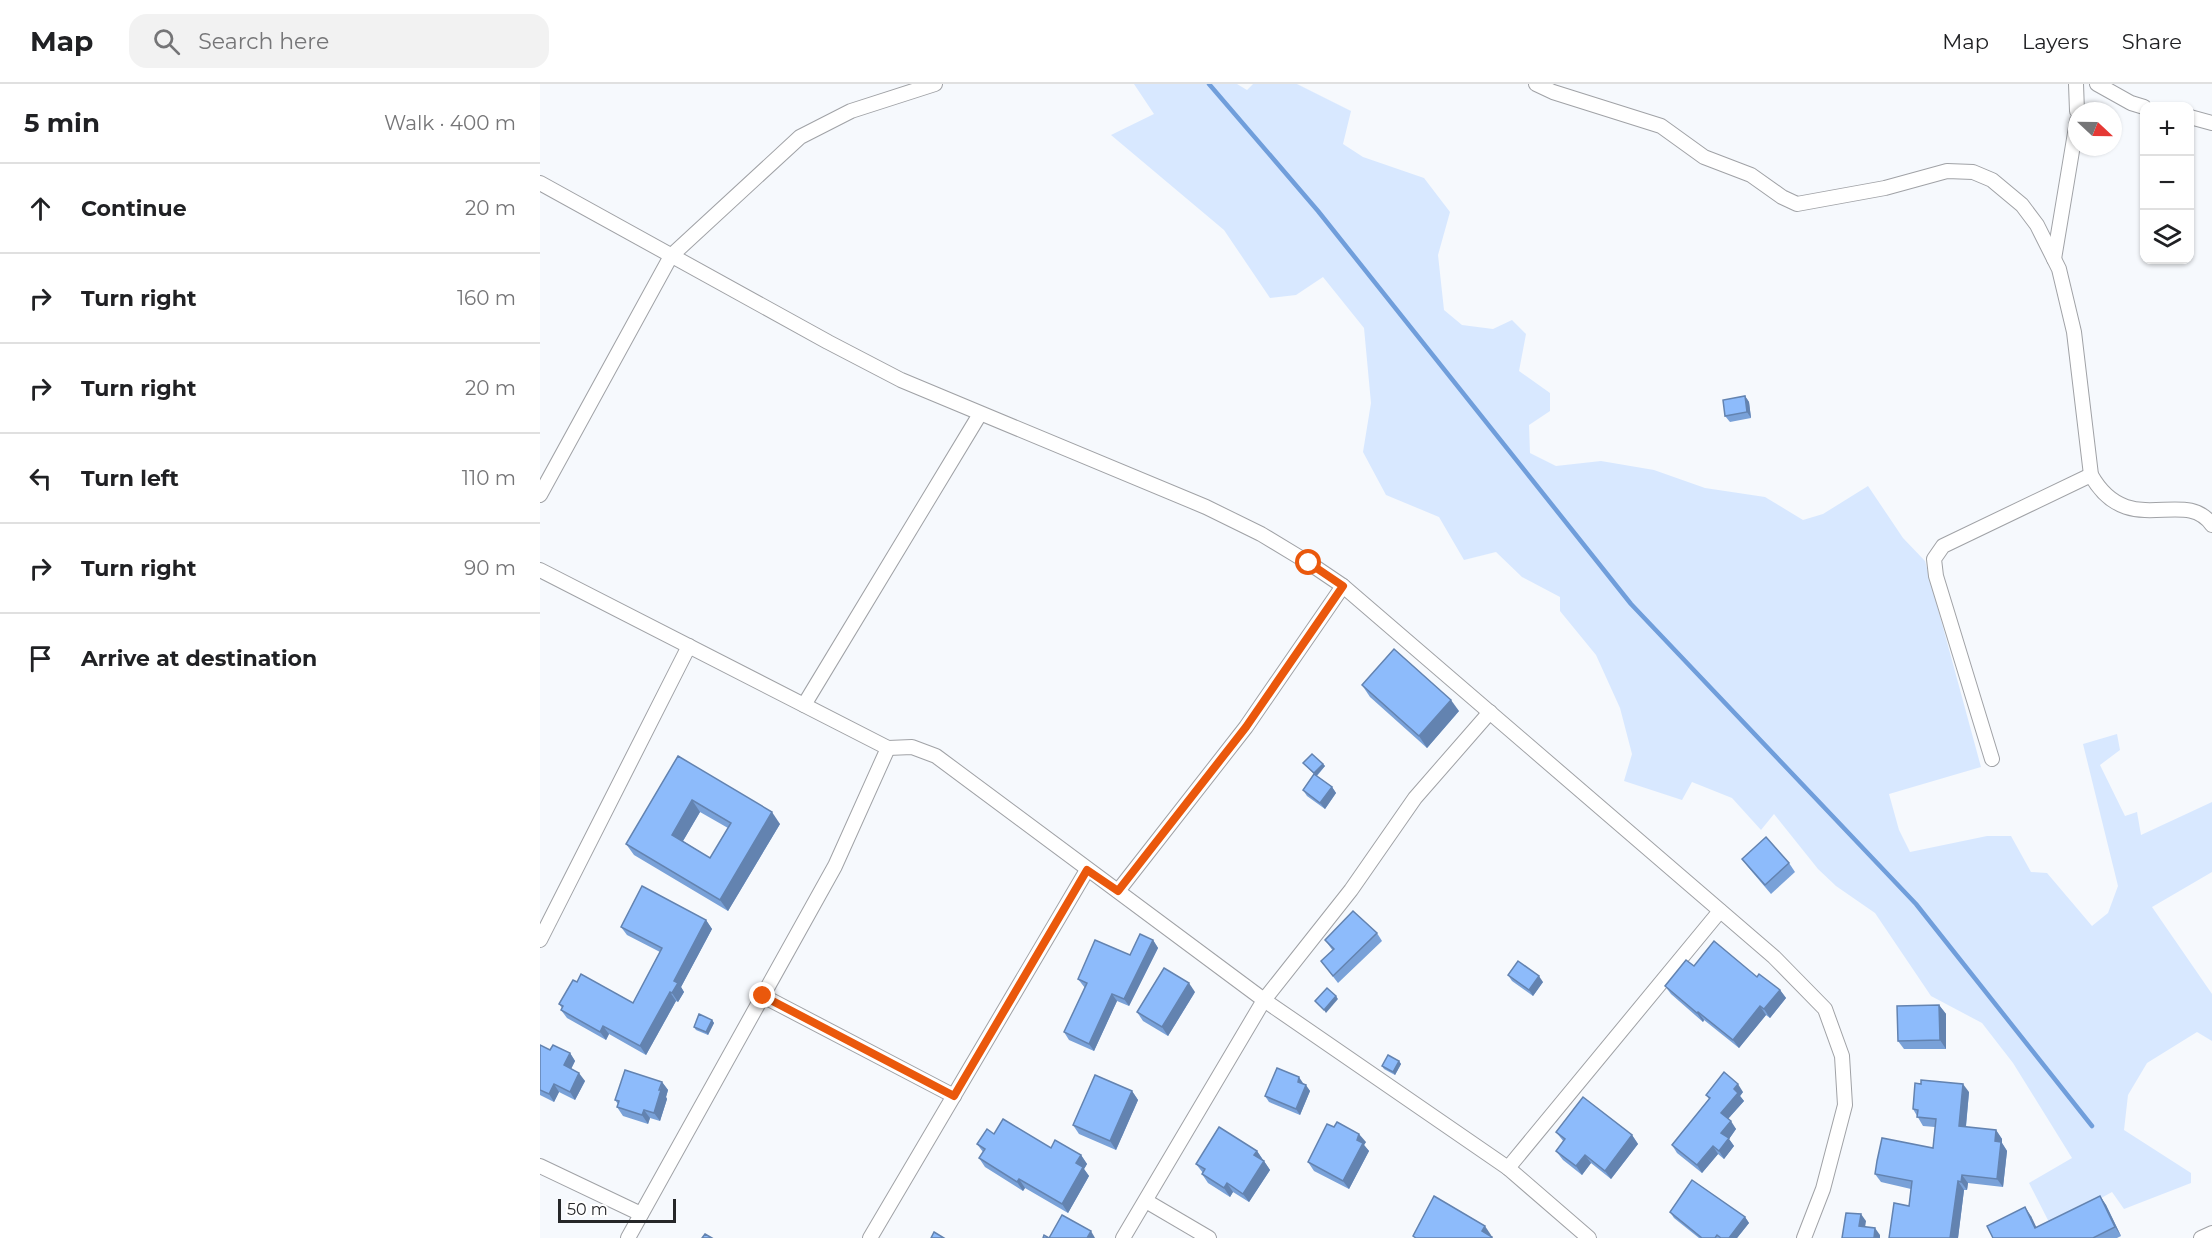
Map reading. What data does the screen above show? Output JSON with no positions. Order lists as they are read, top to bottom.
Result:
{
  "scale_bar": "50 m",
  "north": "right",
  "page": {
    "header": "Map",
    "search": "Search here",
    "nav": ["Map", "Layers", "Share"],
    "heading": ["5 min", "Walk · 400 m"],
    "map_buttons": ["+", "−"],
    "list": [
      ["Continue", "20 m"],
      ["Turn right", "160 m"],
      ["Turn right", "20 m"],
      ["Turn left", "110 m"],
      ["Turn right", "90 m"],
      "Arrive at destination"
    ],
    "scale": "50 m"
  }
}
